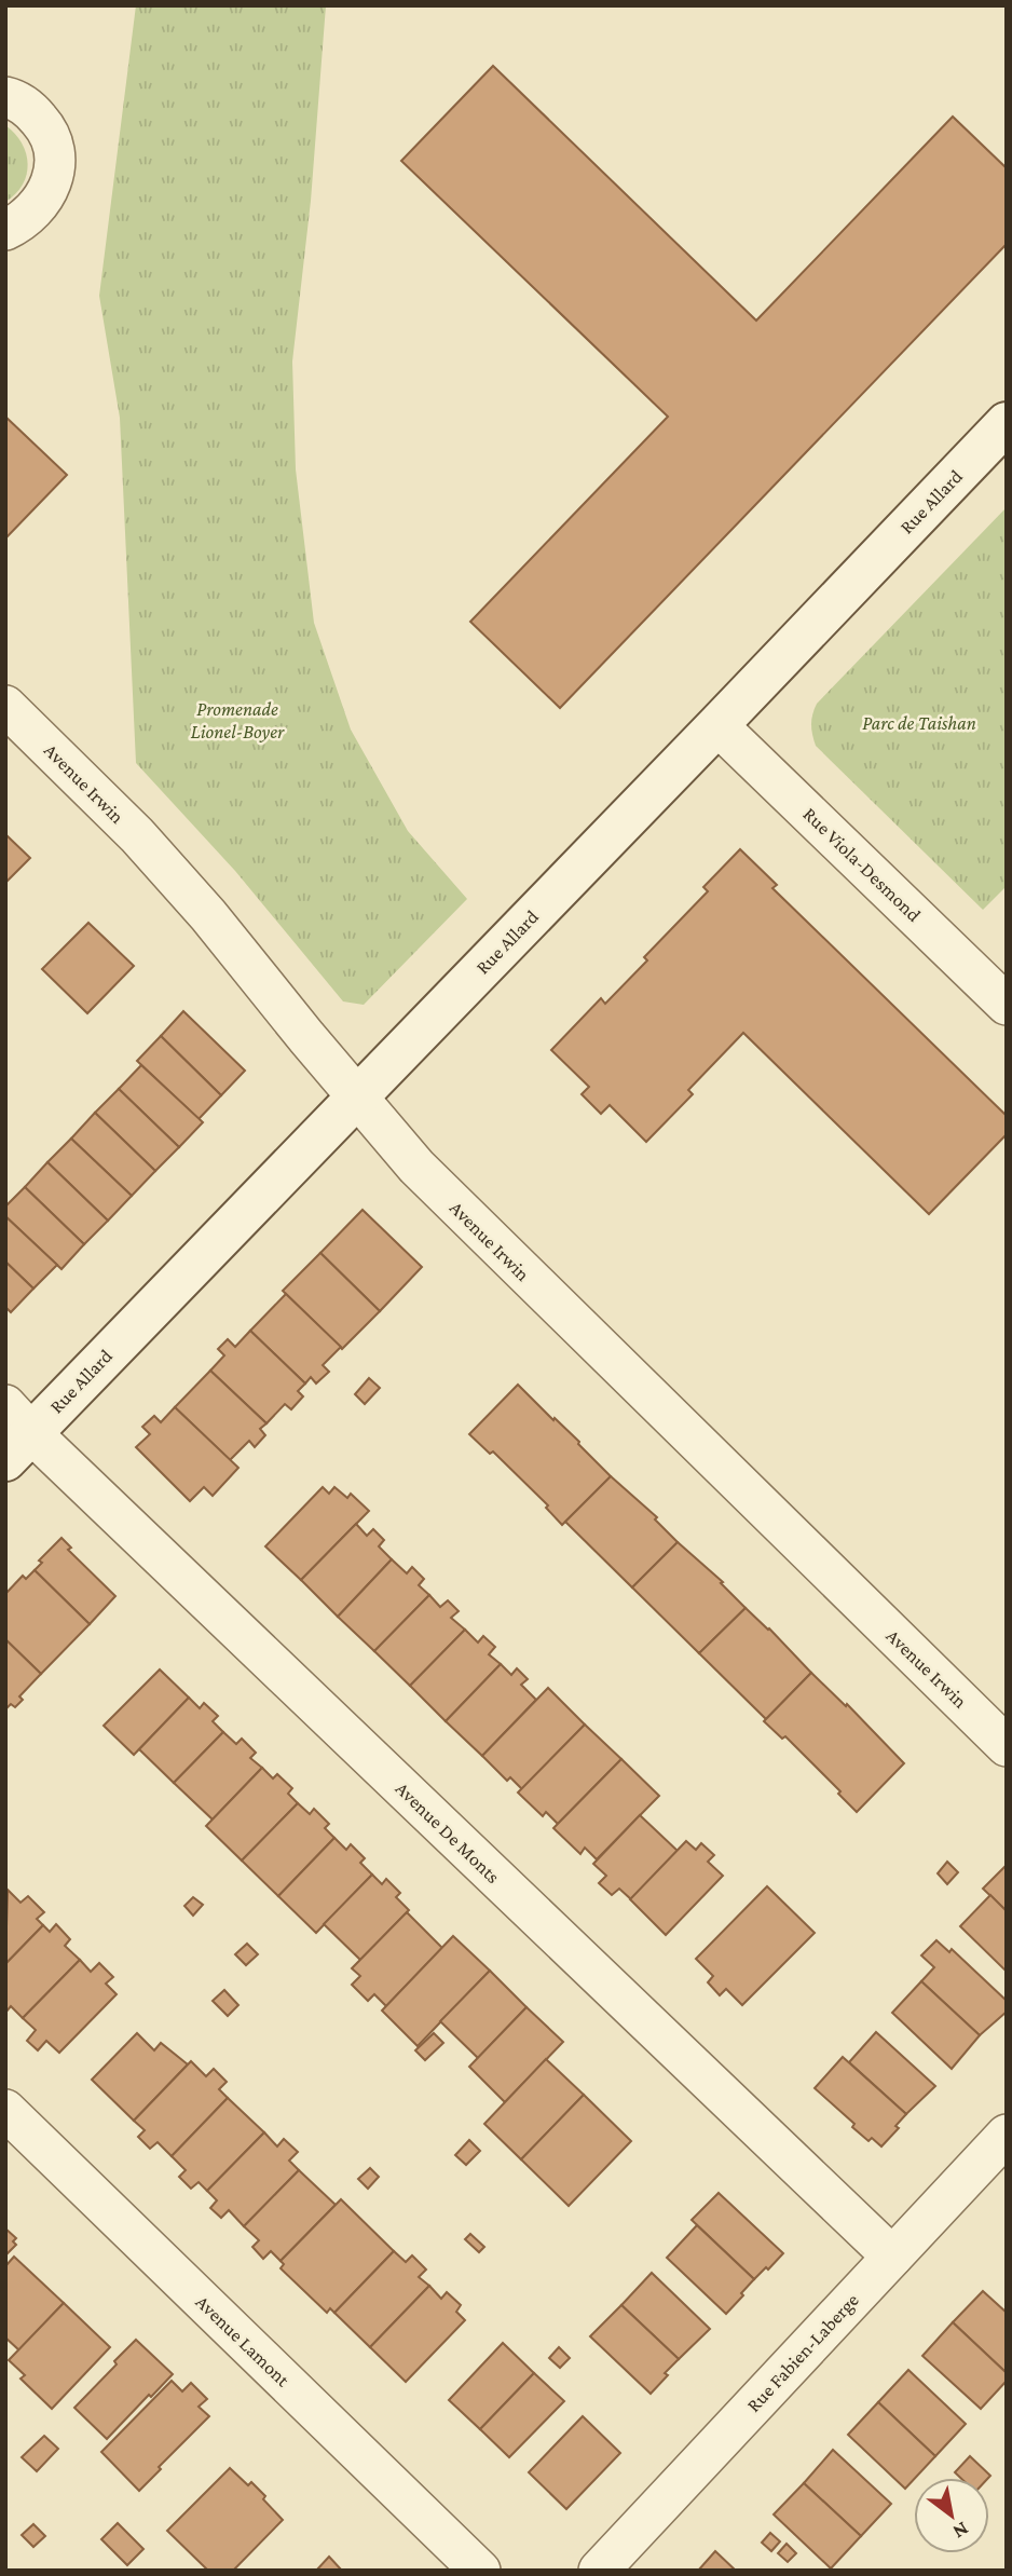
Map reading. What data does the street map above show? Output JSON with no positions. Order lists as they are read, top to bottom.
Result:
{
  "streets": {
    "street": [
      "Rue Allard",
      "Avenue Irwin",
      "Rue Viola-Desmond",
      "Avenue De Monts",
      "Avenue Lamont",
      "Rue Fabien-Laberge"
    ]
  },
  "crossings": [
    ["Rue Allard", "Avenue Irwin"],
    ["Rue Allard", "Rue Viola-Desmond"],
    ["Rue Allard", "Avenue De Monts"],
    ["Avenue De Monts", "Rue Fabien-Laberge"]
  ],
  "parks": ["Promenade Lionel-Boyer", "Parc de Taishan"],
  "north": "bottom right"
}
